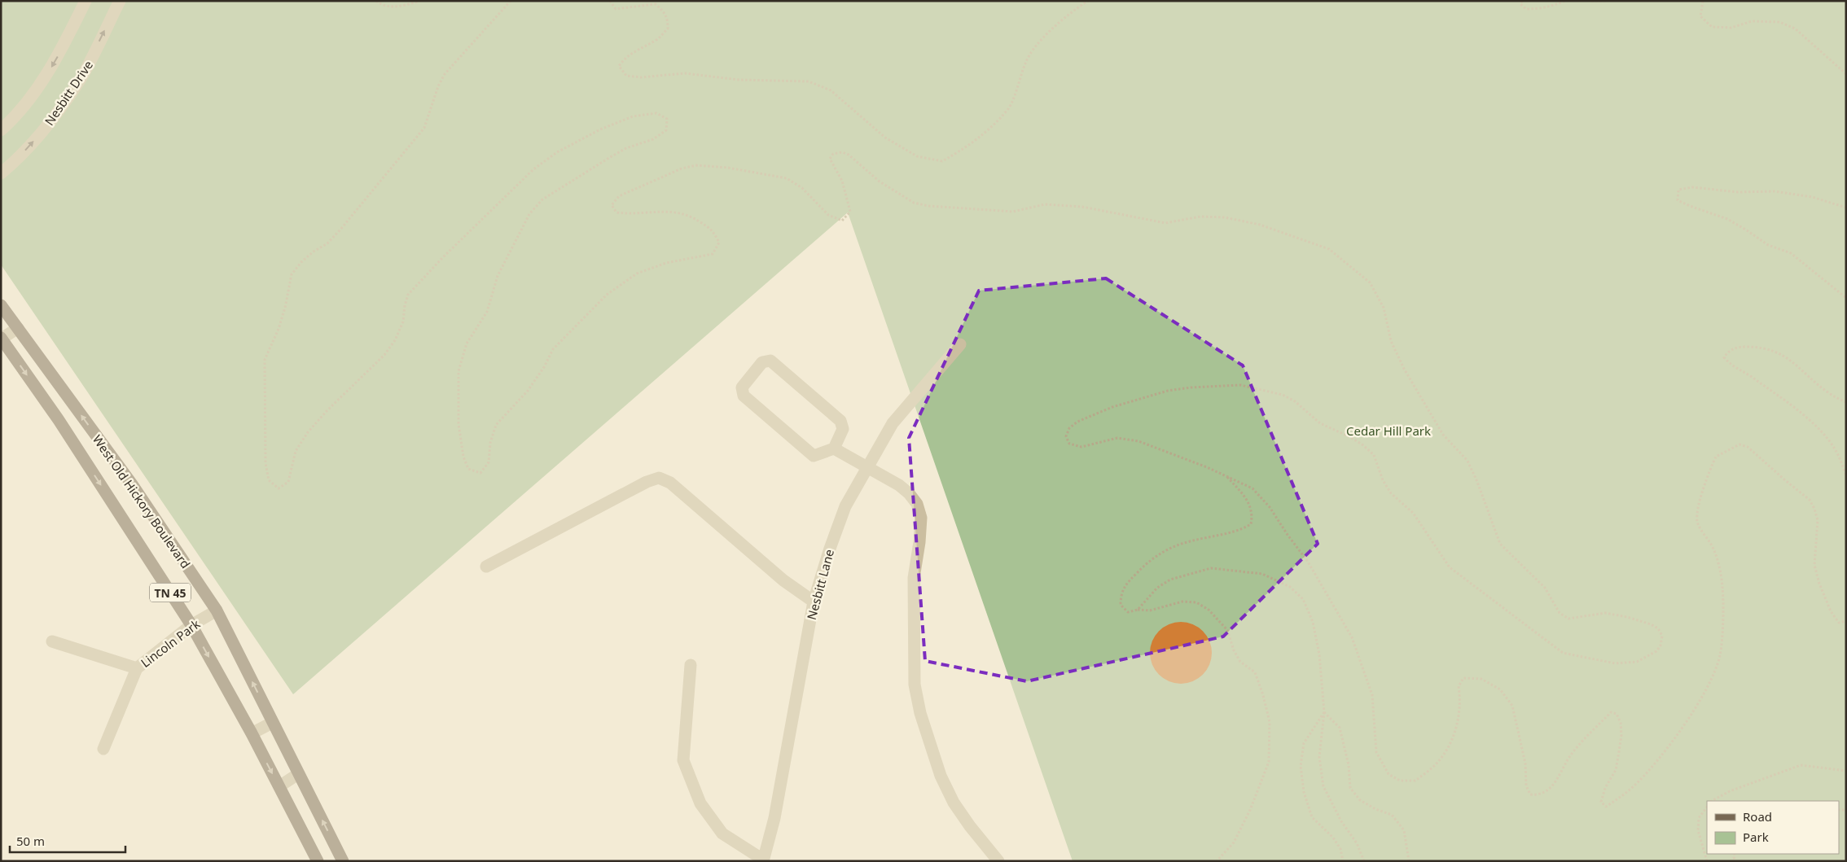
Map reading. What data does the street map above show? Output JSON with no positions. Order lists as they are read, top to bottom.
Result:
{
  "streets": {
    "main road": ["West Old Hickory Boulevard", "TN 45"],
    "street": ["Nesbitt Drive", "Nesbitt Lane", "Lincoln Park"]
  },
  "crossings": [
    ["West Old Hickory Boulevard", "Lincoln Park"]
  ],
  "parks": ["Cedar Hill Park"],
  "legend": ["Road", "Park"],
  "scale_bar": "50 m"
}
